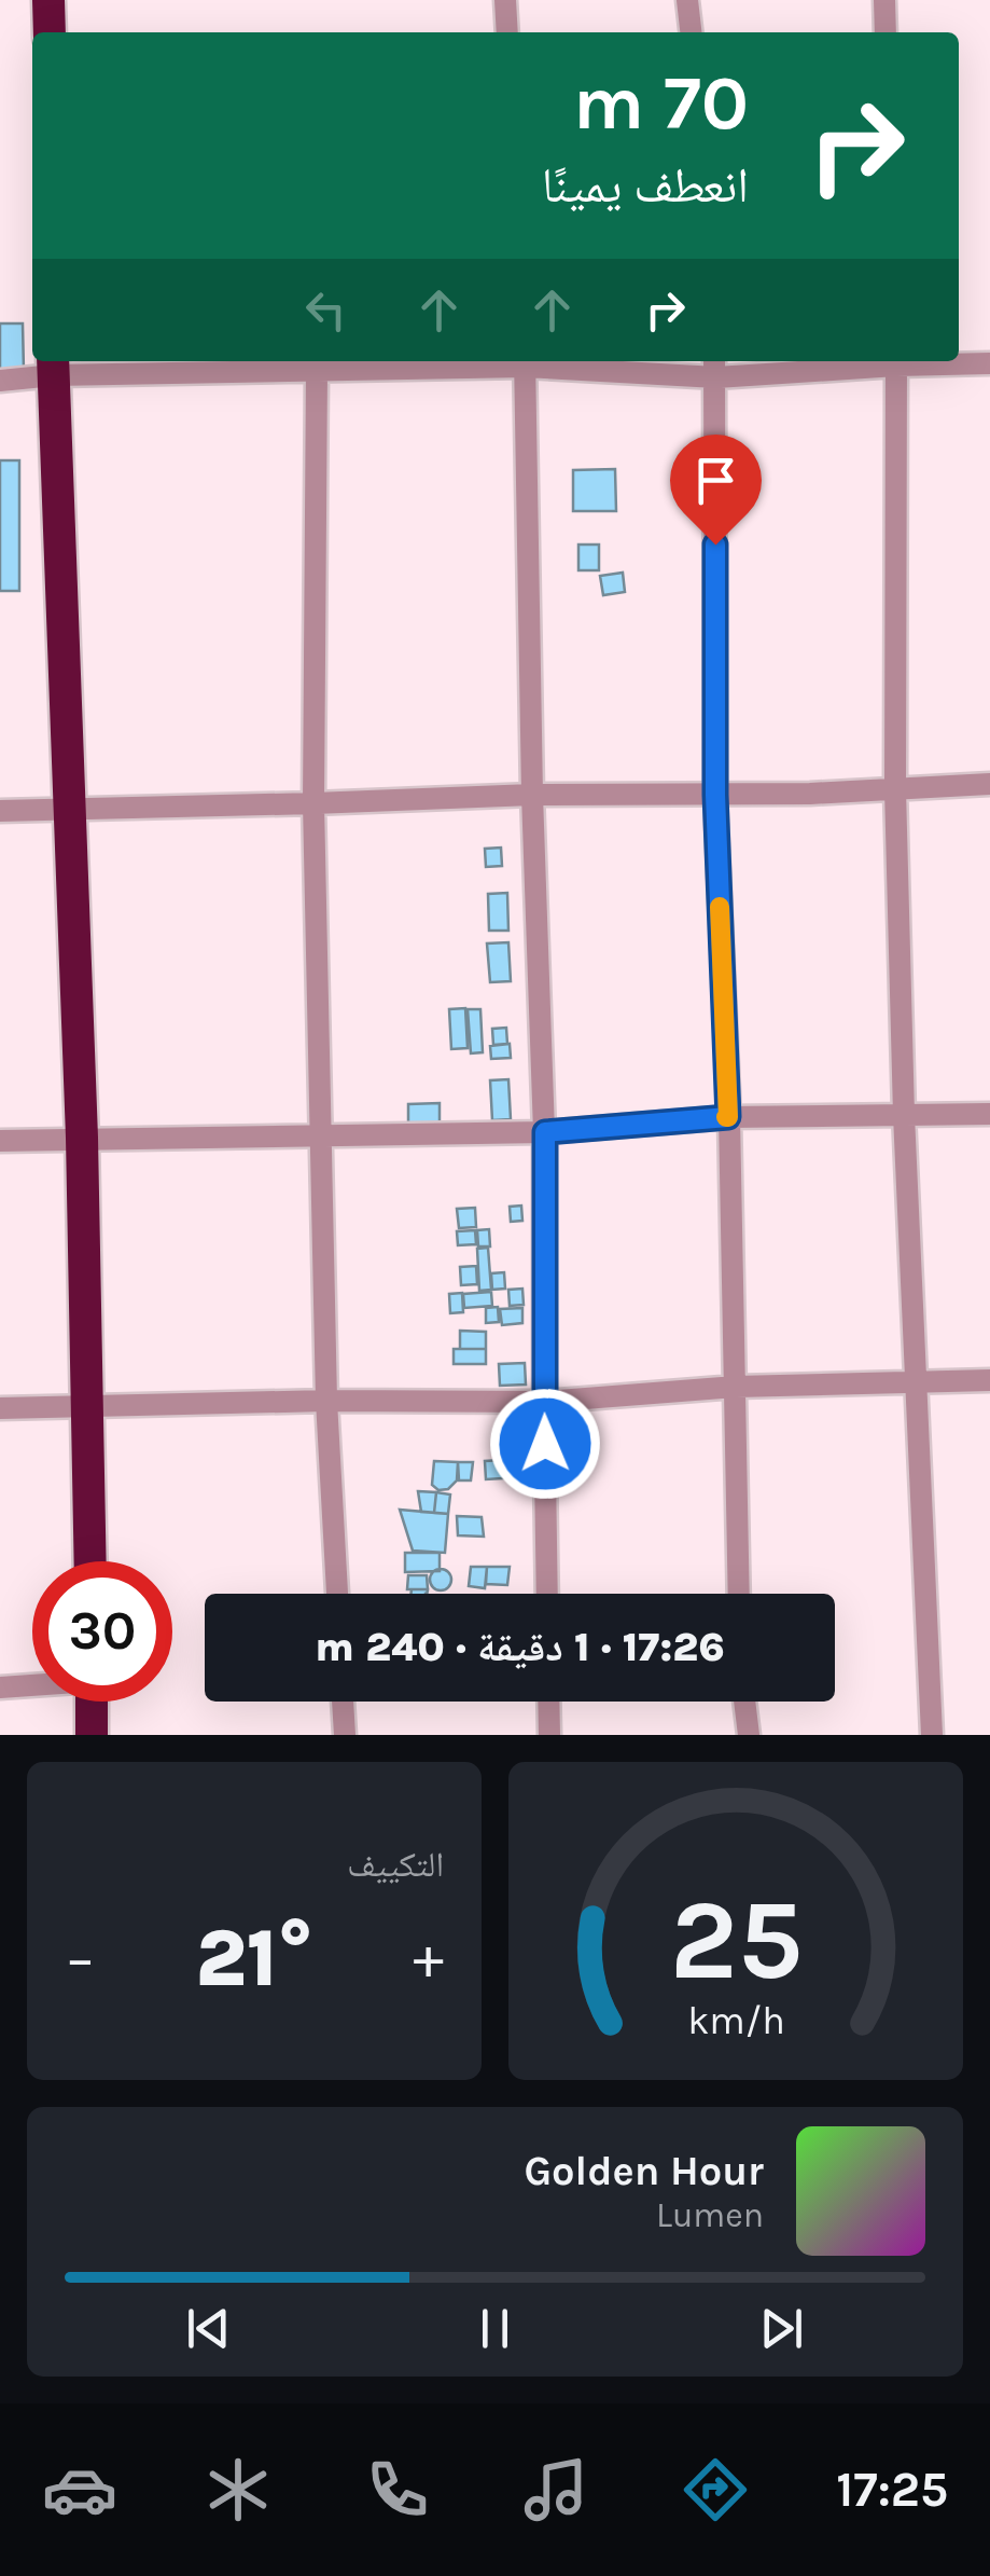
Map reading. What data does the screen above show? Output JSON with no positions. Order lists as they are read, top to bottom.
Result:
{
  "page": {
    "turn": ["70 m", "انعطف يمينًا"],
    "limit": "30",
    "trip": "17:26 · 1 دقيقة · 240 m",
    "tile": "التكييف",
    "heat": ["−", "21°", "+"],
    "song": ["Golden Hour", "Lumen"],
    "tabs": "17:25",
    "gauge": ["25", "km/h"]
  }
}
